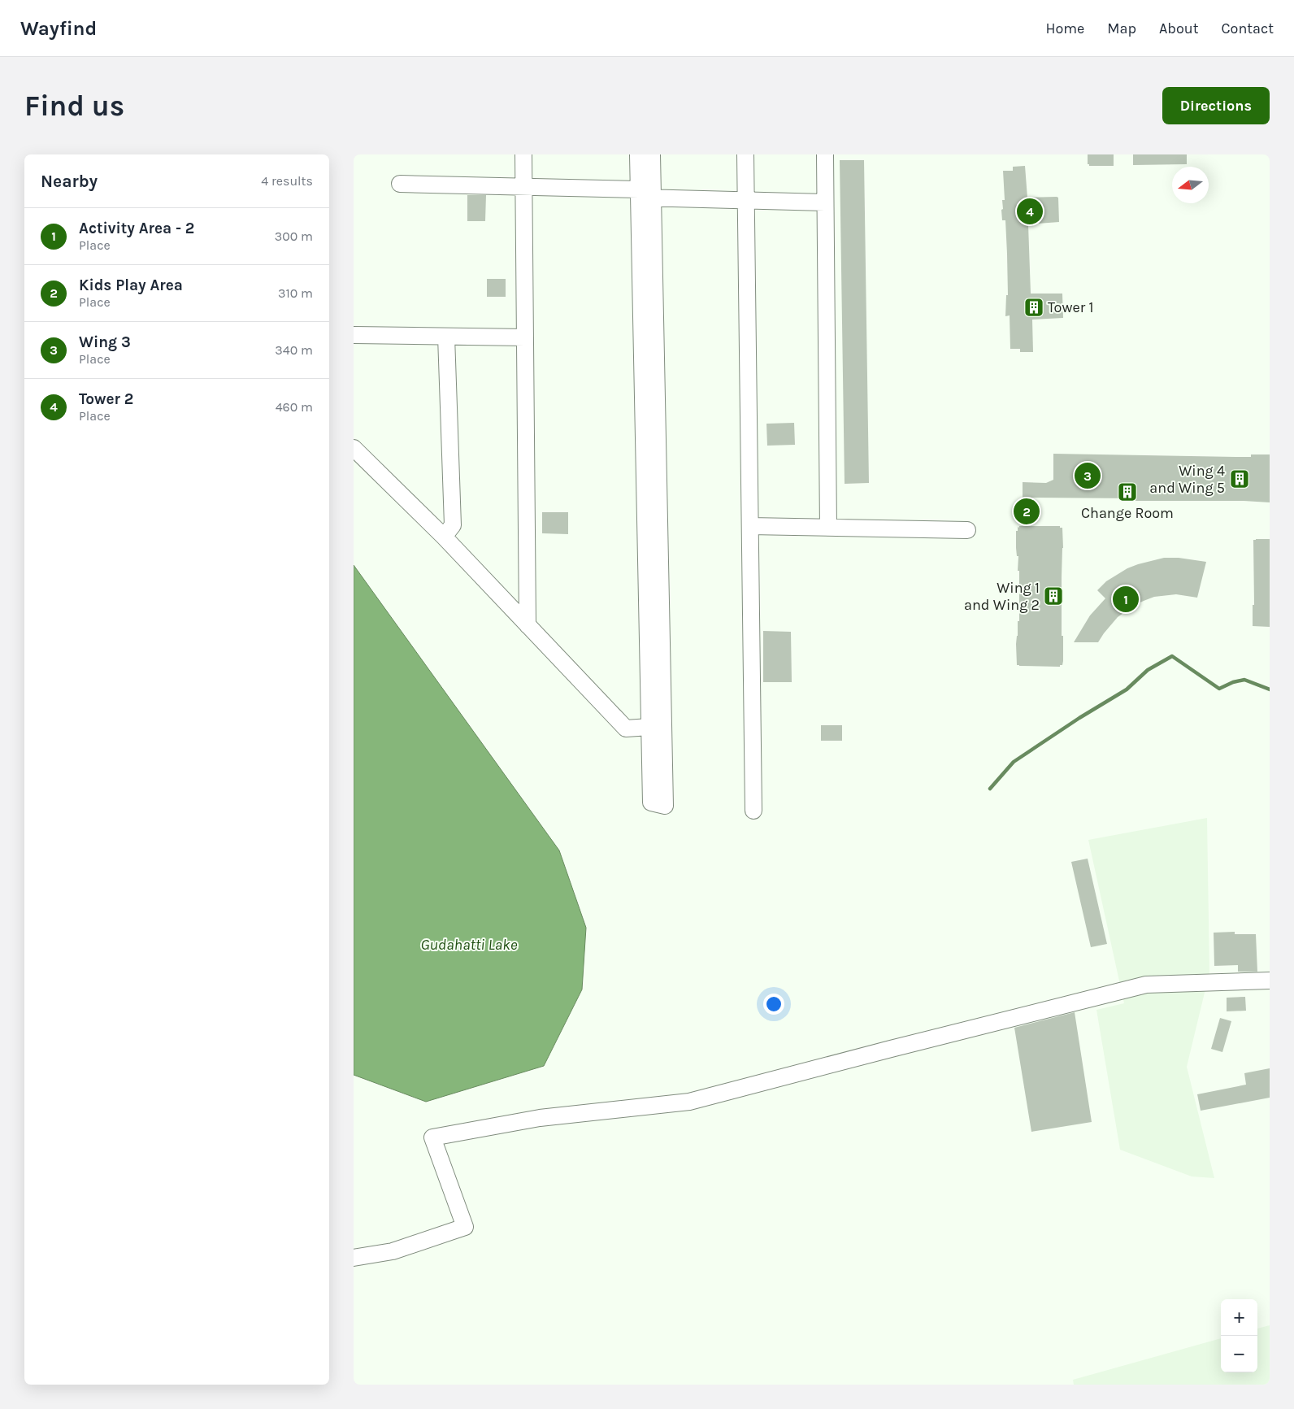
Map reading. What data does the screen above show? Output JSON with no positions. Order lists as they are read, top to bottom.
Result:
{
  "water": ["Gudahatti Lake"],
  "places": {
    "building": [
      "Tower 1",
      "Wing 4 and Wing 5",
      "Change Room",
      "Wing 1 and Wing 2"
    ]
  },
  "north": "left",
  "page": {
    "header": "Wayfind",
    "nav": [
      "Home",
      "Map",
      "About",
      "Contact"
    ],
    "buttons": "Directions",
    "title": "Find us",
    "heading": ["Nearby", "4 results"],
    "pins": [
      "4",
      "3",
      "2",
      "1"
    ],
    "list": [
      {
        "mark": "1",
        "name": "Activity Area - 2",
        "note": "Place",
        "value": "300 m"
      },
      {
        "mark": "2",
        "name": "Kids Play Area",
        "note": "Place",
        "value": "310 m"
      },
      {
        "mark": "3",
        "name": "Wing 3",
        "note": "Place",
        "value": "340 m"
      },
      {
        "mark": "4",
        "name": "Tower 2",
        "note": "Place",
        "value": "460 m"
      }
    ],
    "map_buttons": ["+", "−"]
  }
}
